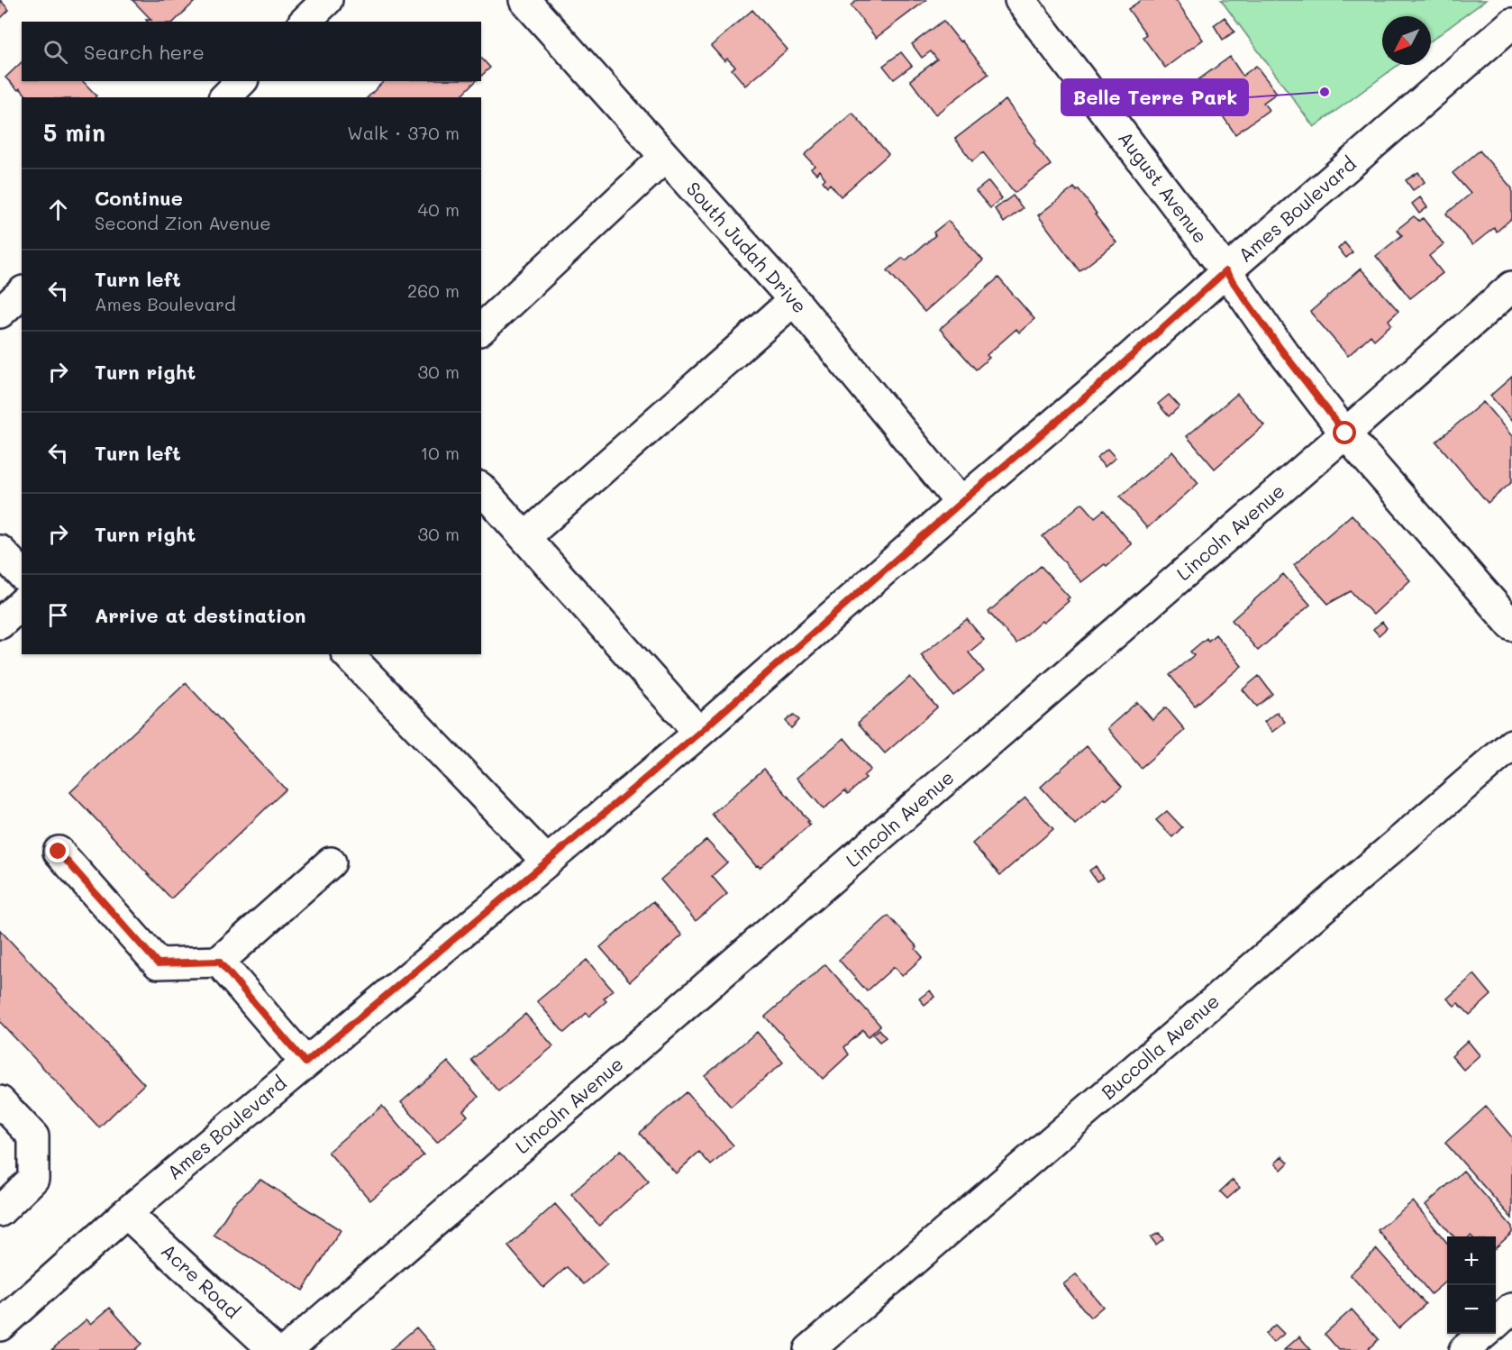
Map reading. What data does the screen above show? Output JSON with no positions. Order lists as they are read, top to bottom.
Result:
{
  "streets": {
    "street": [
      "August Avenue",
      "Ames Boulevard",
      "South Judah Drive",
      "Lincoln Avenue",
      "Buccolla Avenue",
      "Acre Road"
    ]
  },
  "crossings": [
    ["August Avenue", "Ames Boulevard"],
    ["August Avenue", "Lincoln Avenue"],
    ["Ames Boulevard", "South Judah Drive"],
    ["Ames Boulevard", "Acre Road"]
  ],
  "places": ["Belle Terre Park"],
  "north": "bottom left",
  "page": {
    "search": "Search here",
    "heading": ["5 min", "Walk · 370 m"],
    "list": [
      ["Continue", "Second Zion Avenue", "40 m"],
      ["Turn left", "Ames Boulevard", "260 m"],
      ["Turn right", "30 m"],
      ["Turn left", "10 m"],
      ["Turn right", "30 m"],
      "Arrive at destination"
    ],
    "map_buttons": ["+", "−"]
  }
}
